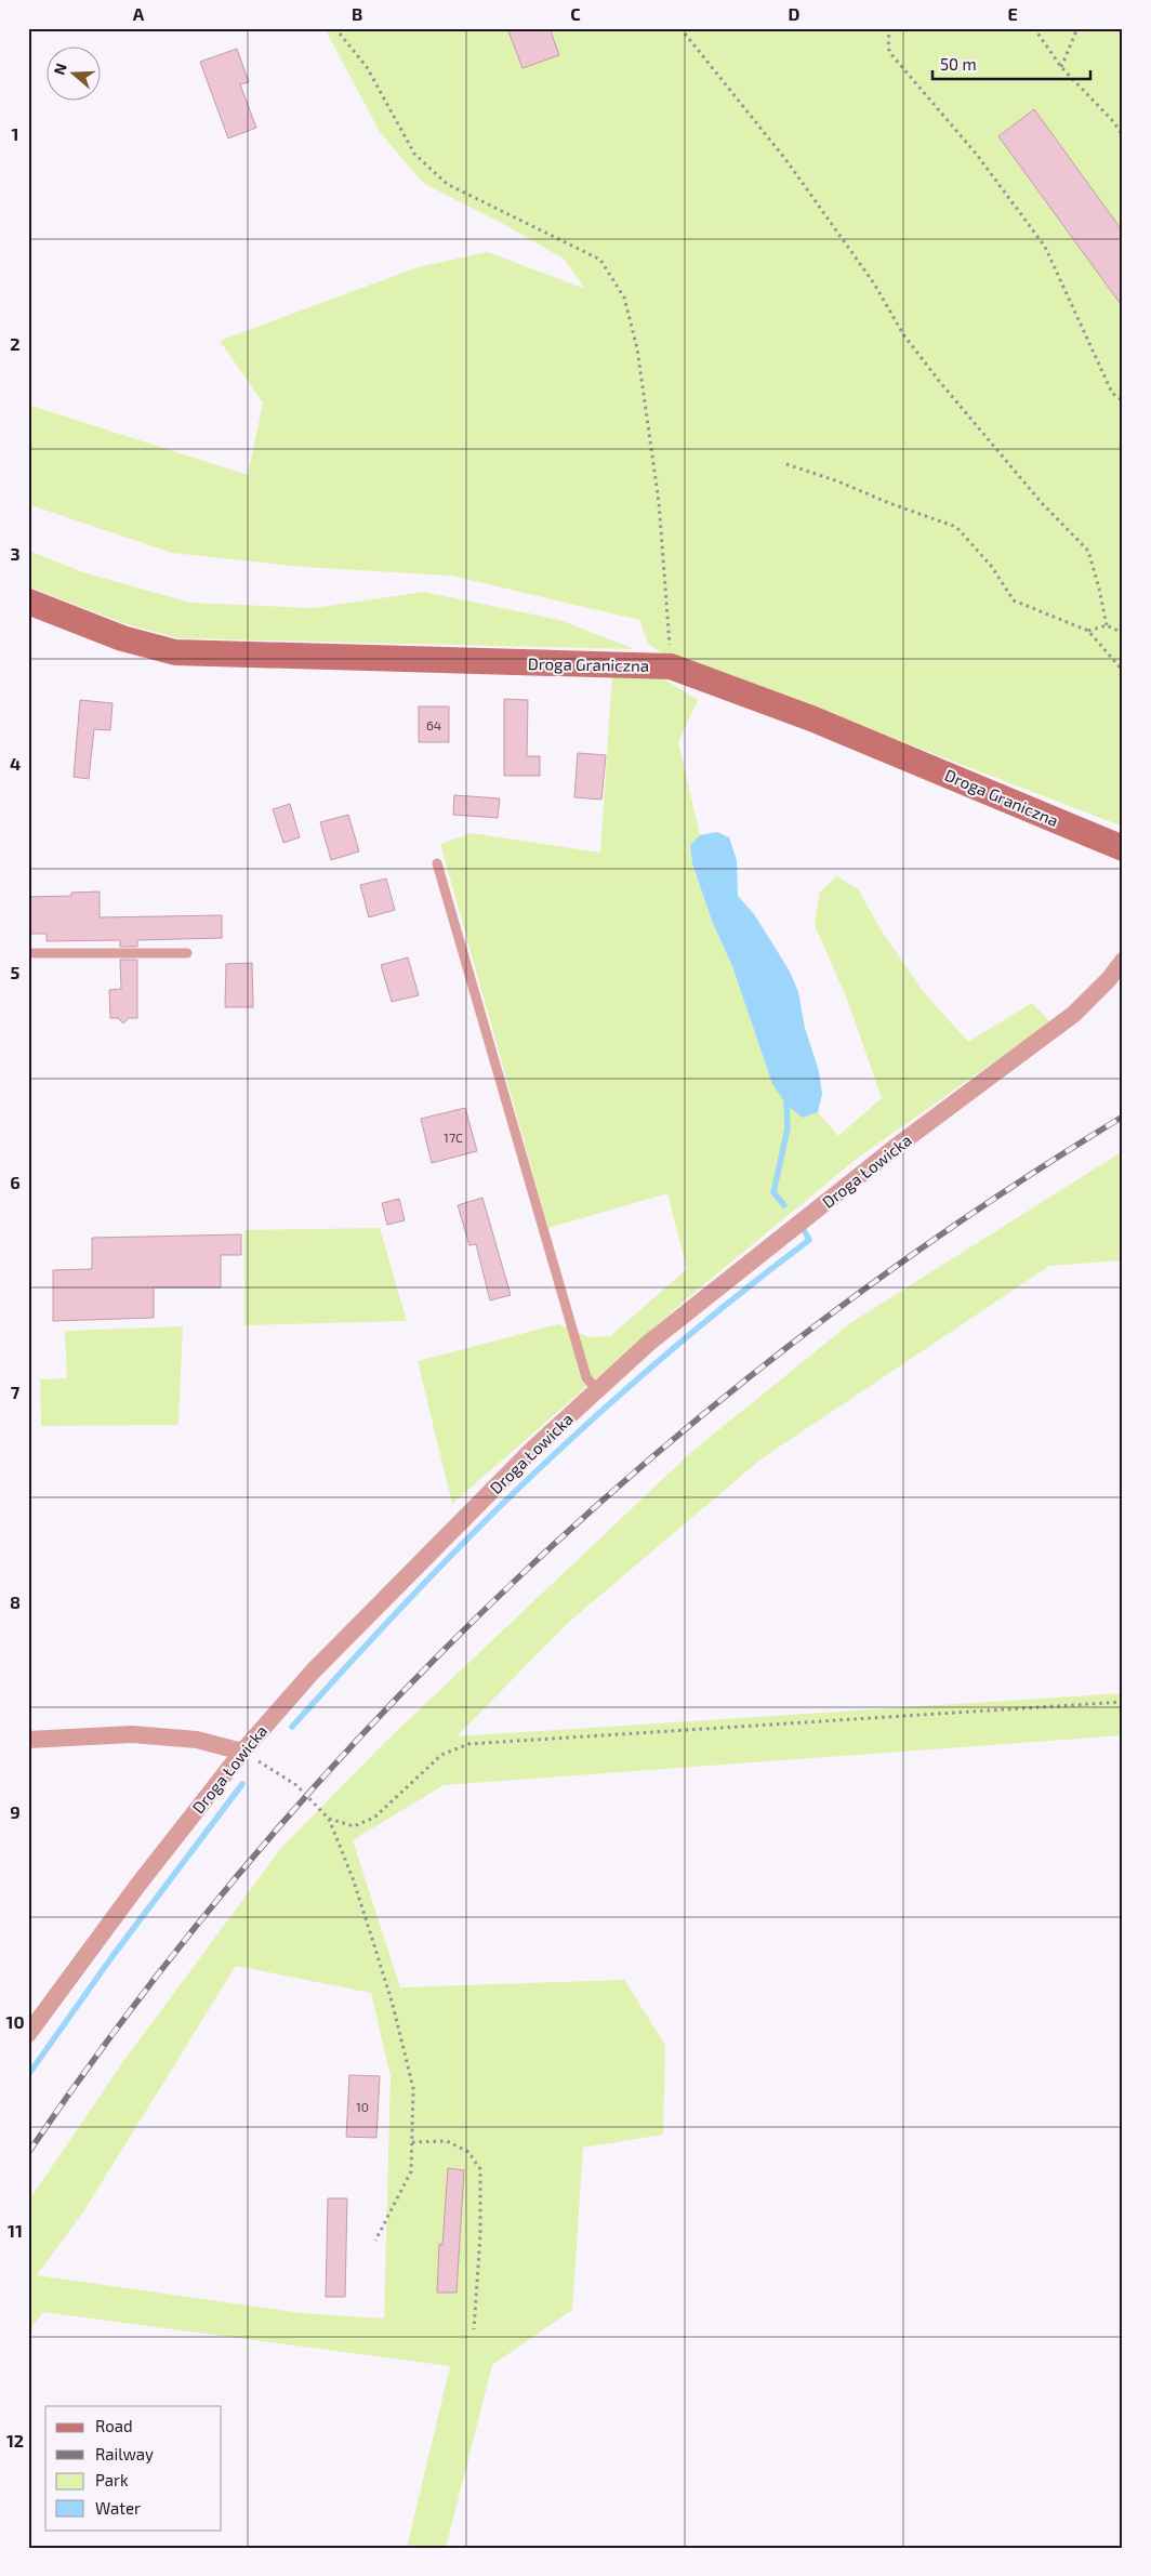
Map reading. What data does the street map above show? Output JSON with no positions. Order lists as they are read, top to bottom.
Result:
{
  "streets": {
    "street": ["Droga Graniczna", "Droga Łowicka"]
  },
  "house_numbers": ["64", "17C", "10"],
  "legend": [
    "Road",
    "Railway",
    "Park",
    "Water"
  ],
  "scale_bar": "50 m",
  "north": "left",
  "grid": {
    "columns": [
      "A",
      "B",
      "C",
      "D",
      "E"
    ],
    "rows": [
      "1",
      "2",
      "3",
      "4",
      "5",
      "6",
      "7",
      "8",
      "9",
      "10",
      "11",
      "12"
    ]
  }
}
